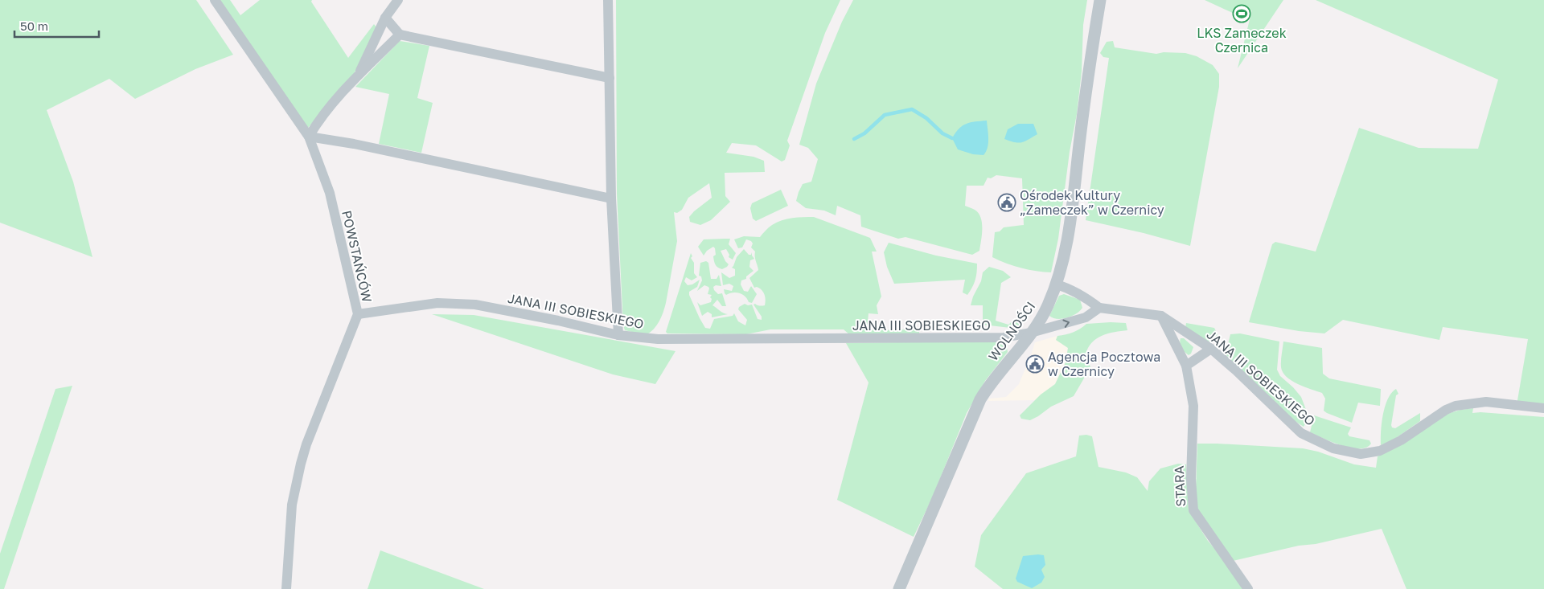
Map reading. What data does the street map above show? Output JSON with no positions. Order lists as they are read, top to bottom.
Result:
{
  "streets": {
    "street": [
      "POWSTAŃCÓW",
      "JANA III SOBIESKIEGO",
      "WOLNOŚCI",
      "STARA"
    ]
  },
  "crossings": [
    ["POWSTAŃCÓW", "JANA III SOBIESKIEGO"],
    ["JANA III SOBIESKIEGO", "WOLNOŚCI"],
    ["JANA III SOBIESKIEGO", "STARA"]
  ],
  "places": {
    "sports": ["LKS Zameczek Czernica"],
    "public building": ["Ośrodek Kultury „Zameczek” w Czernicy", "Agencja Pocztowa w Czernicy"]
  },
  "scale_bar": "50 m"
}
